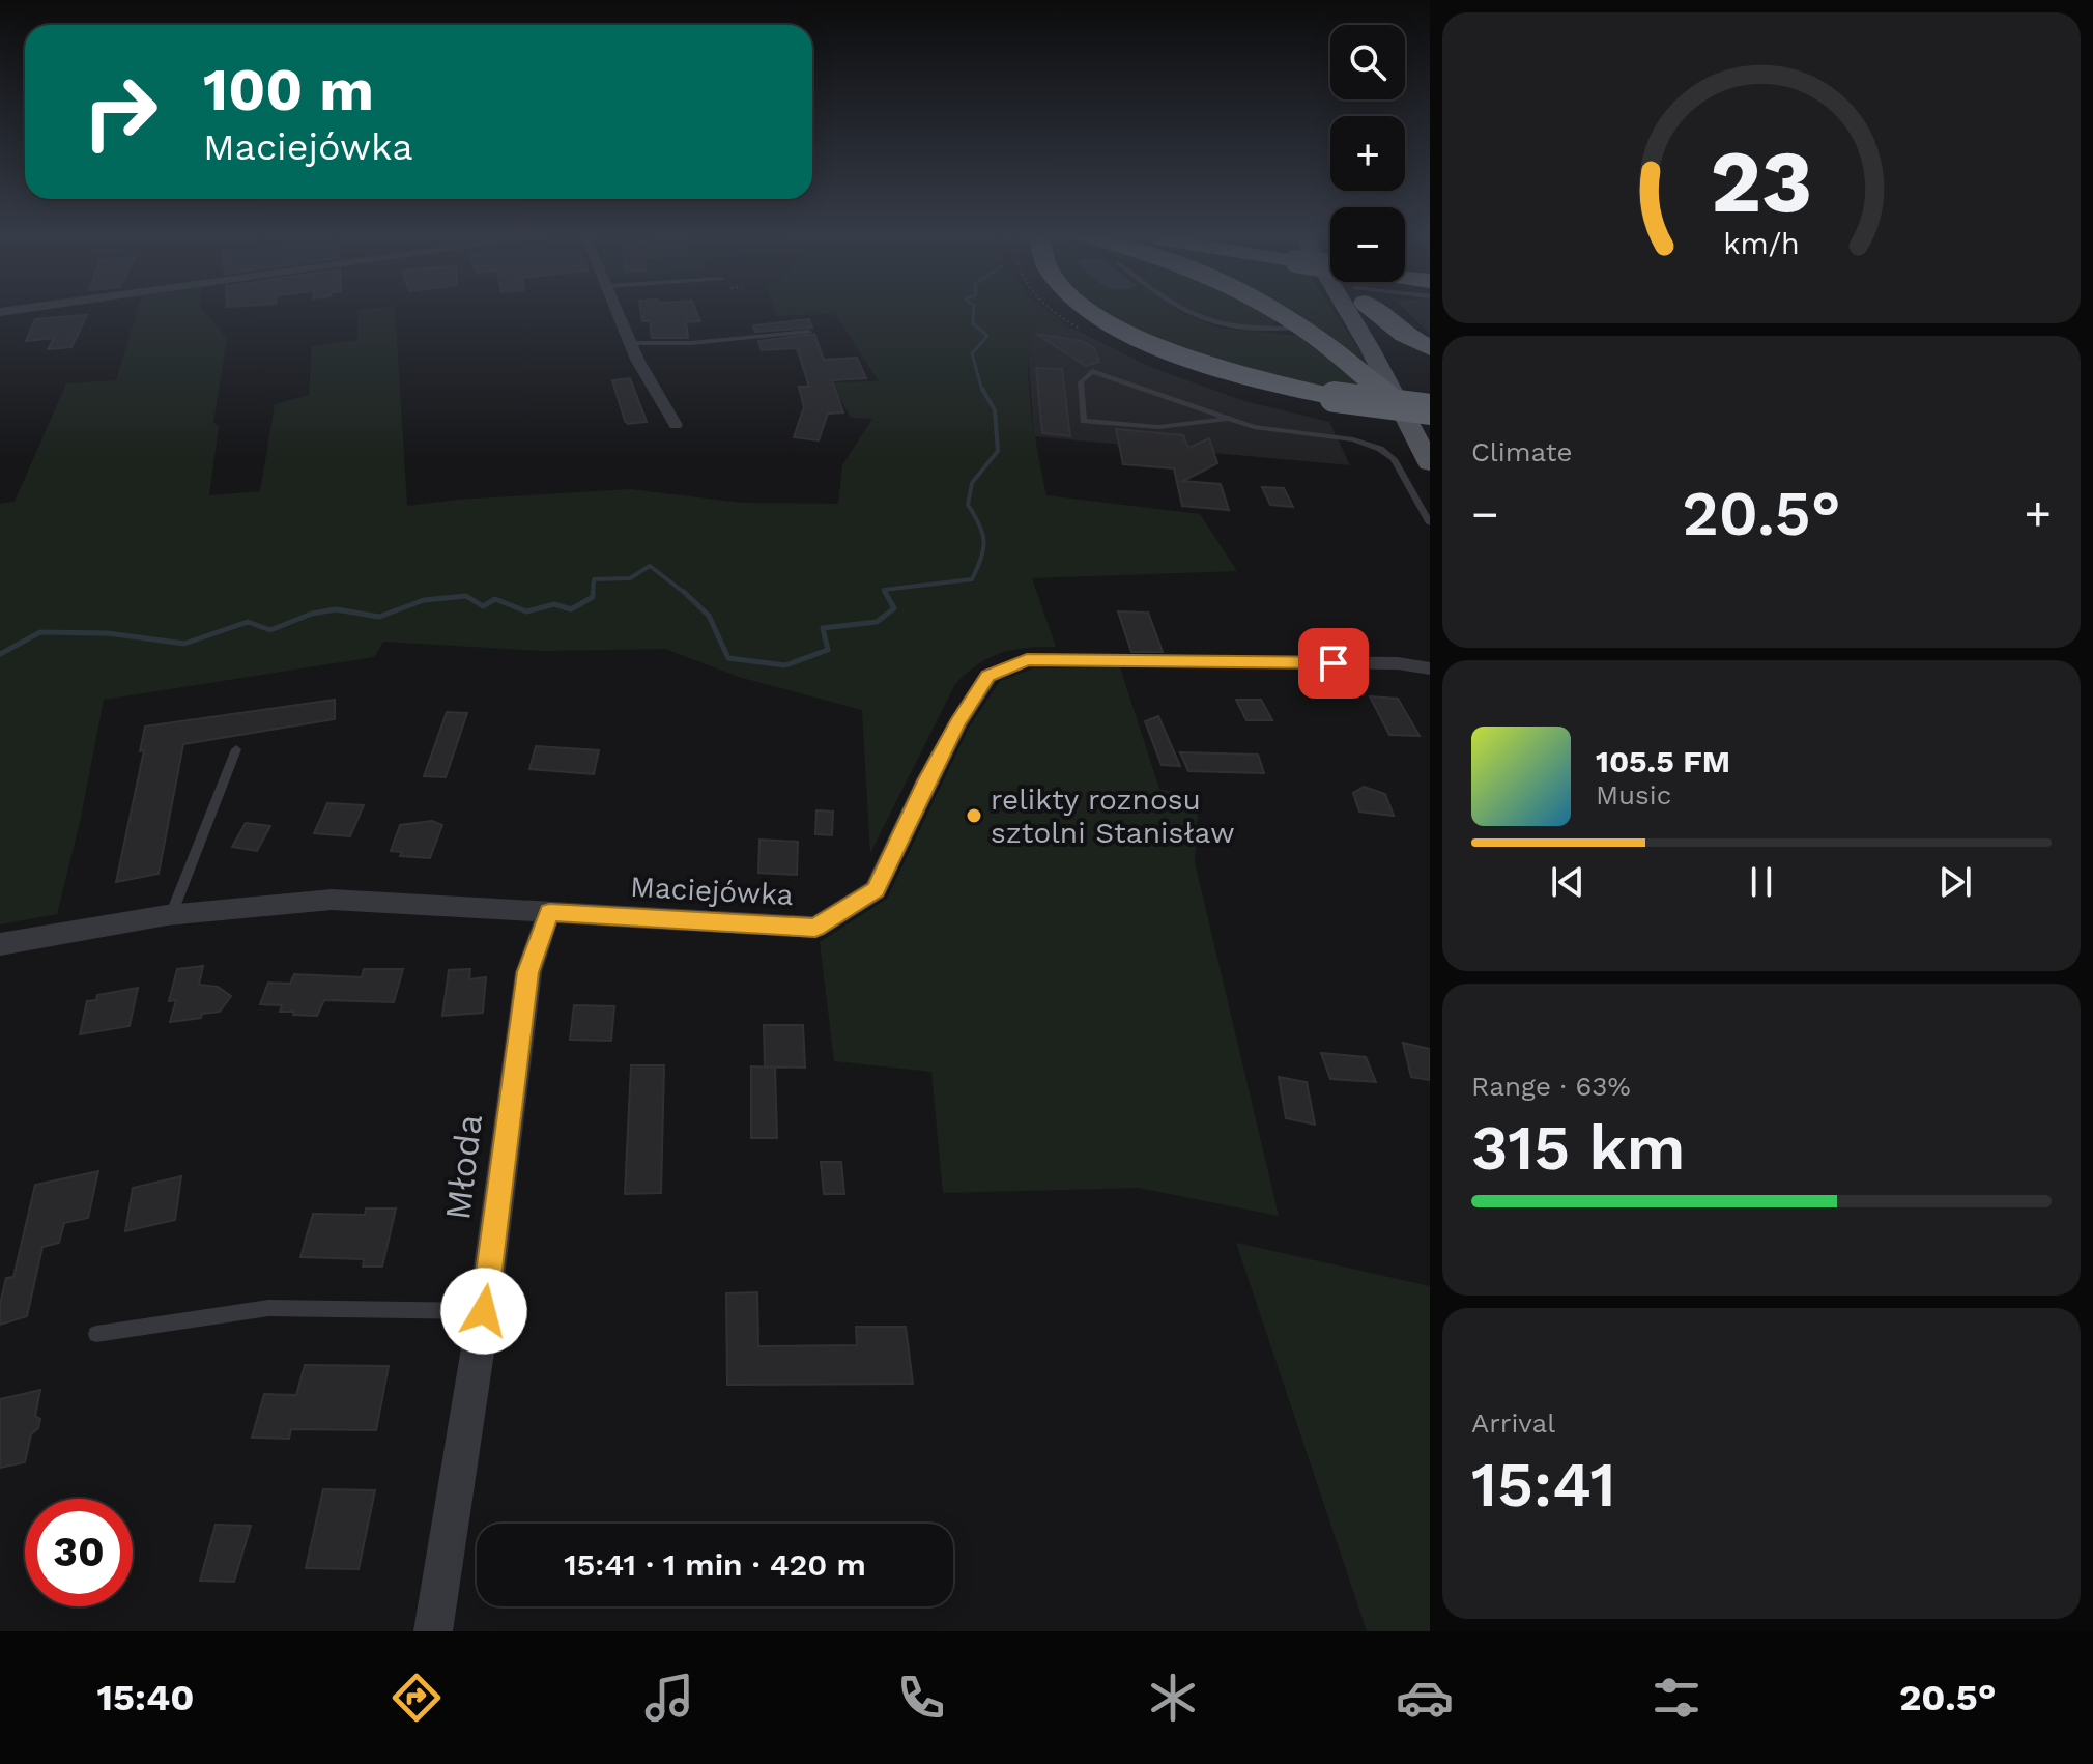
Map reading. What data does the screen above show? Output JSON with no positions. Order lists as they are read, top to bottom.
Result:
{
  "streets": {
    "street": ["Maciejówka", "Młoda"]
  },
  "crossings": [
    ["Maciejówka", "Młoda"]
  ],
  "places": ["relikty roznosu sztolni Stanisław"],
  "page": {
    "map_buttons": ["+", "−"],
    "turn": ["100 m", "Maciejówka"],
    "tile": [
      "Climate",
      ["Range · 63%", "315 km"],
      ["Arrival", "15:41"]
    ],
    "heat": ["−", "20.5°", "+"],
    "song": ["105.5 FM", "Music"],
    "limit": "30",
    "trip": "15:41 · 1 min · 420 m",
    "tabs": ["15:40", "20.5°"],
    "gauge": ["23", "km/h"]
  }
}
